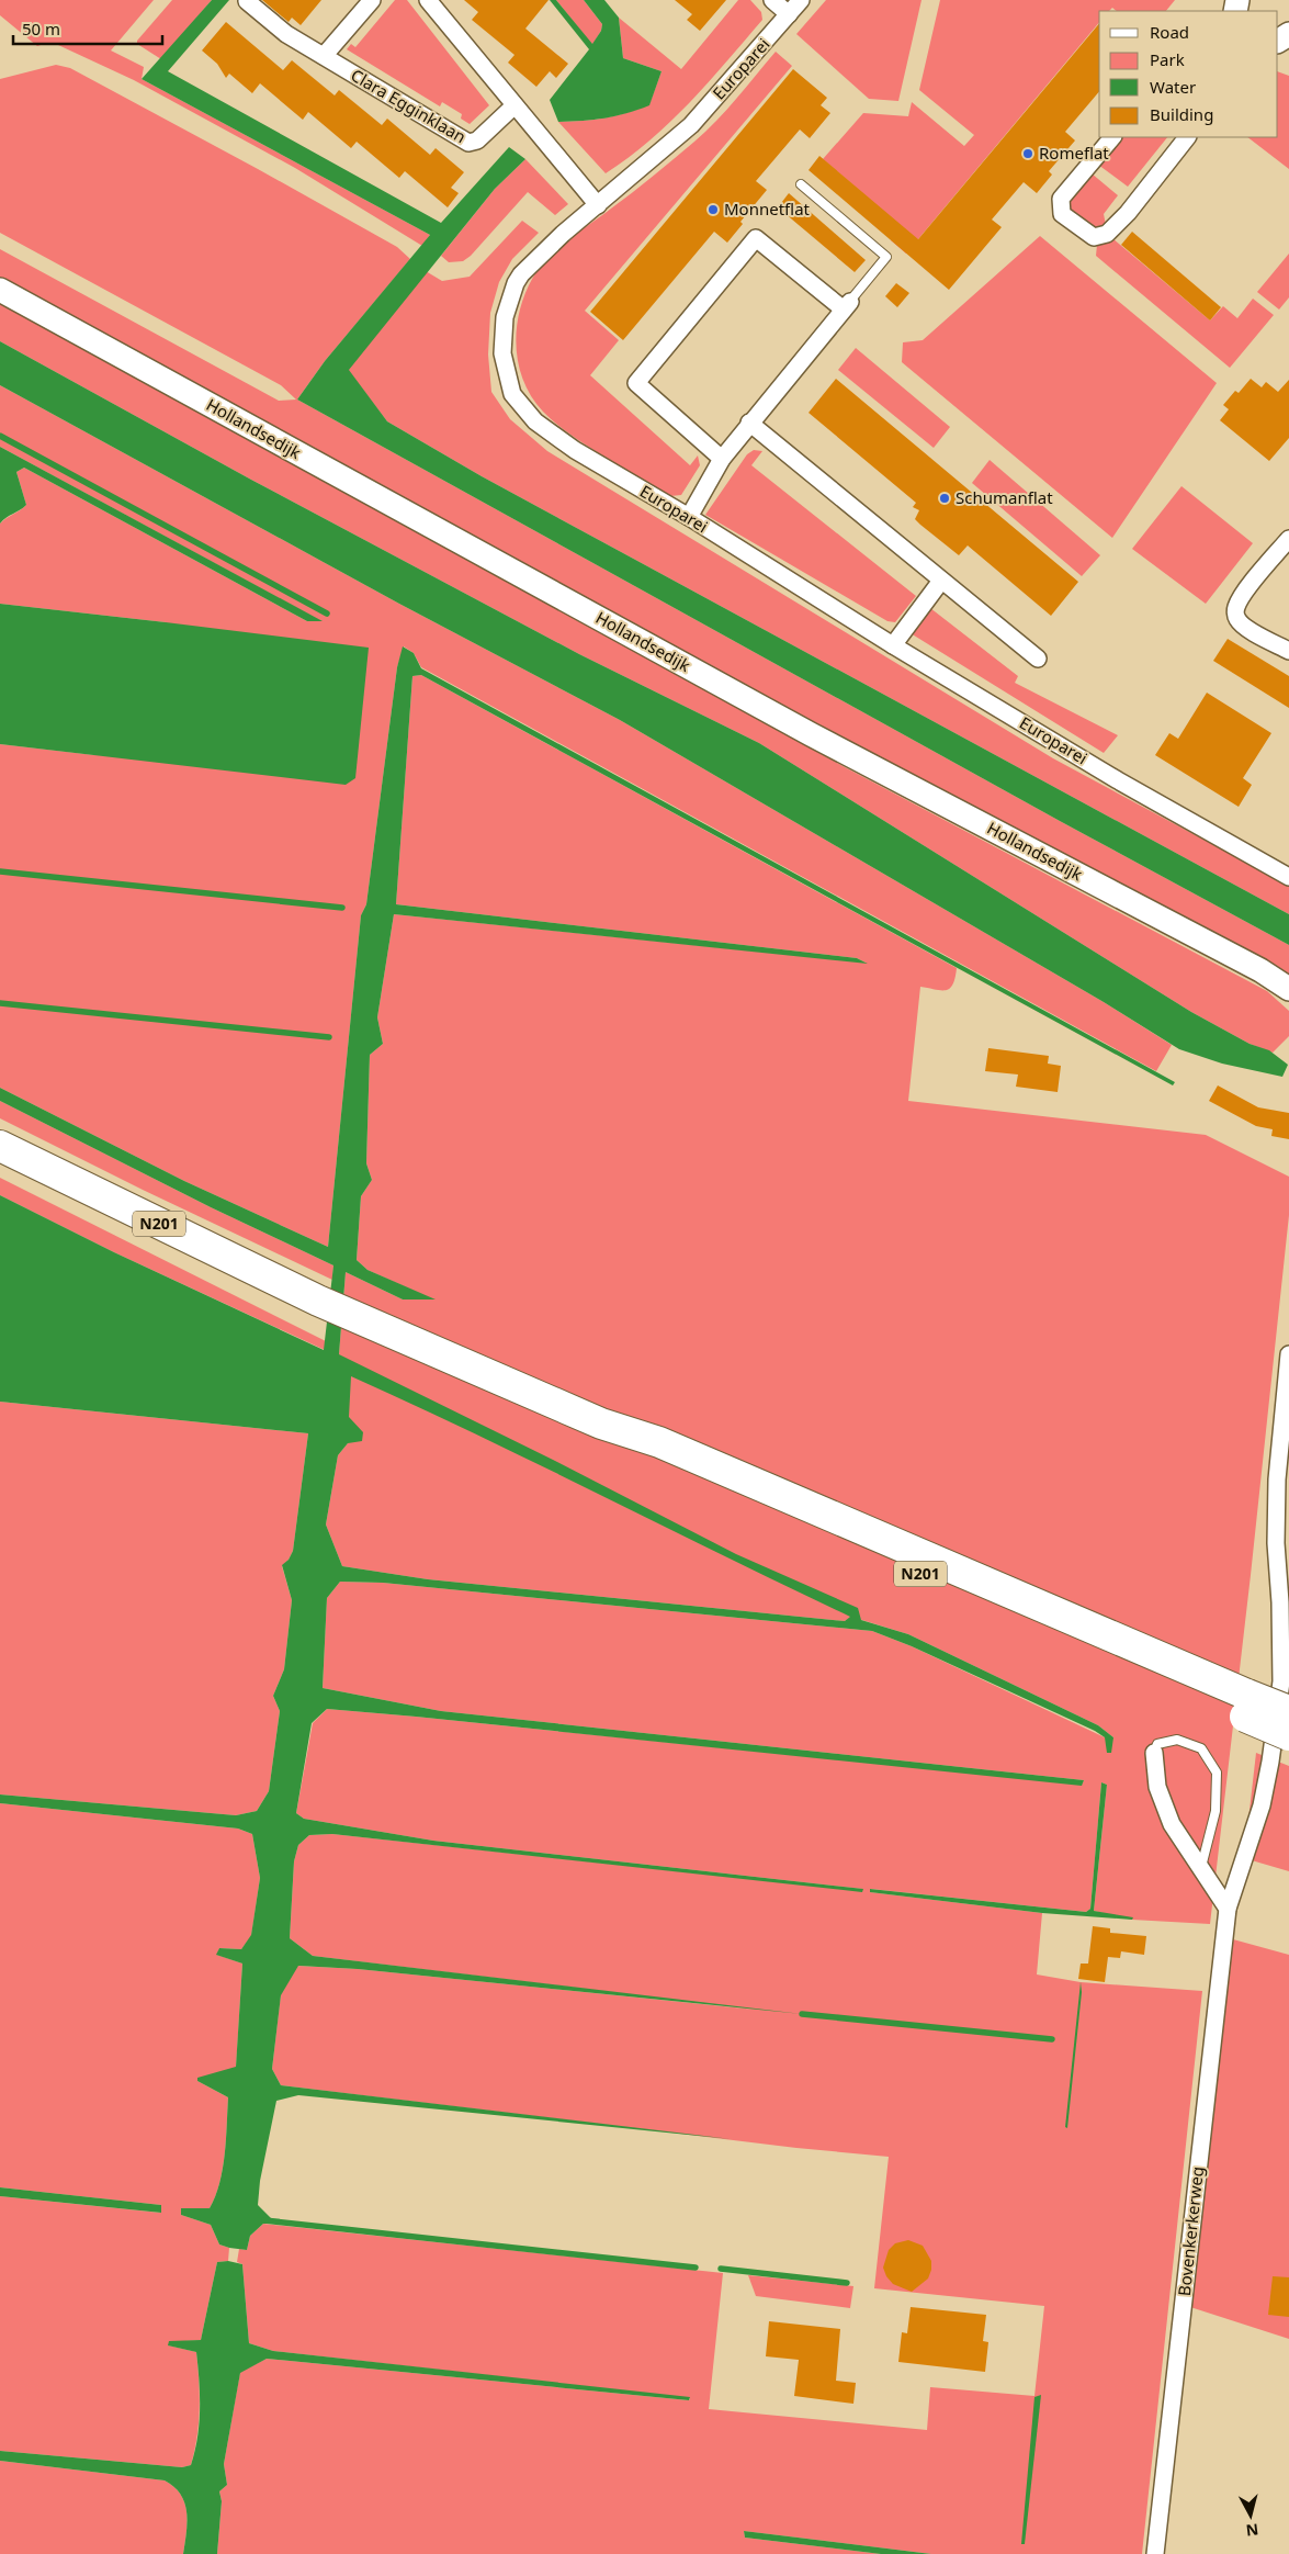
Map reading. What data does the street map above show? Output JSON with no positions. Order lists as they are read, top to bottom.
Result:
{
  "streets": {
    "highway": ["N201"],
    "street": [
      "Europarei",
      "Clara Egginklaan",
      "Hollandsedijk",
      "Bovenkerkerweg"
    ]
  },
  "places": ["Romeflat", "Monnetflat", "Schumanflat"],
  "legend": [
    "Road",
    "Park",
    "Water",
    "Building"
  ],
  "scale_bar": "50 m",
  "north": "bottom"
}
